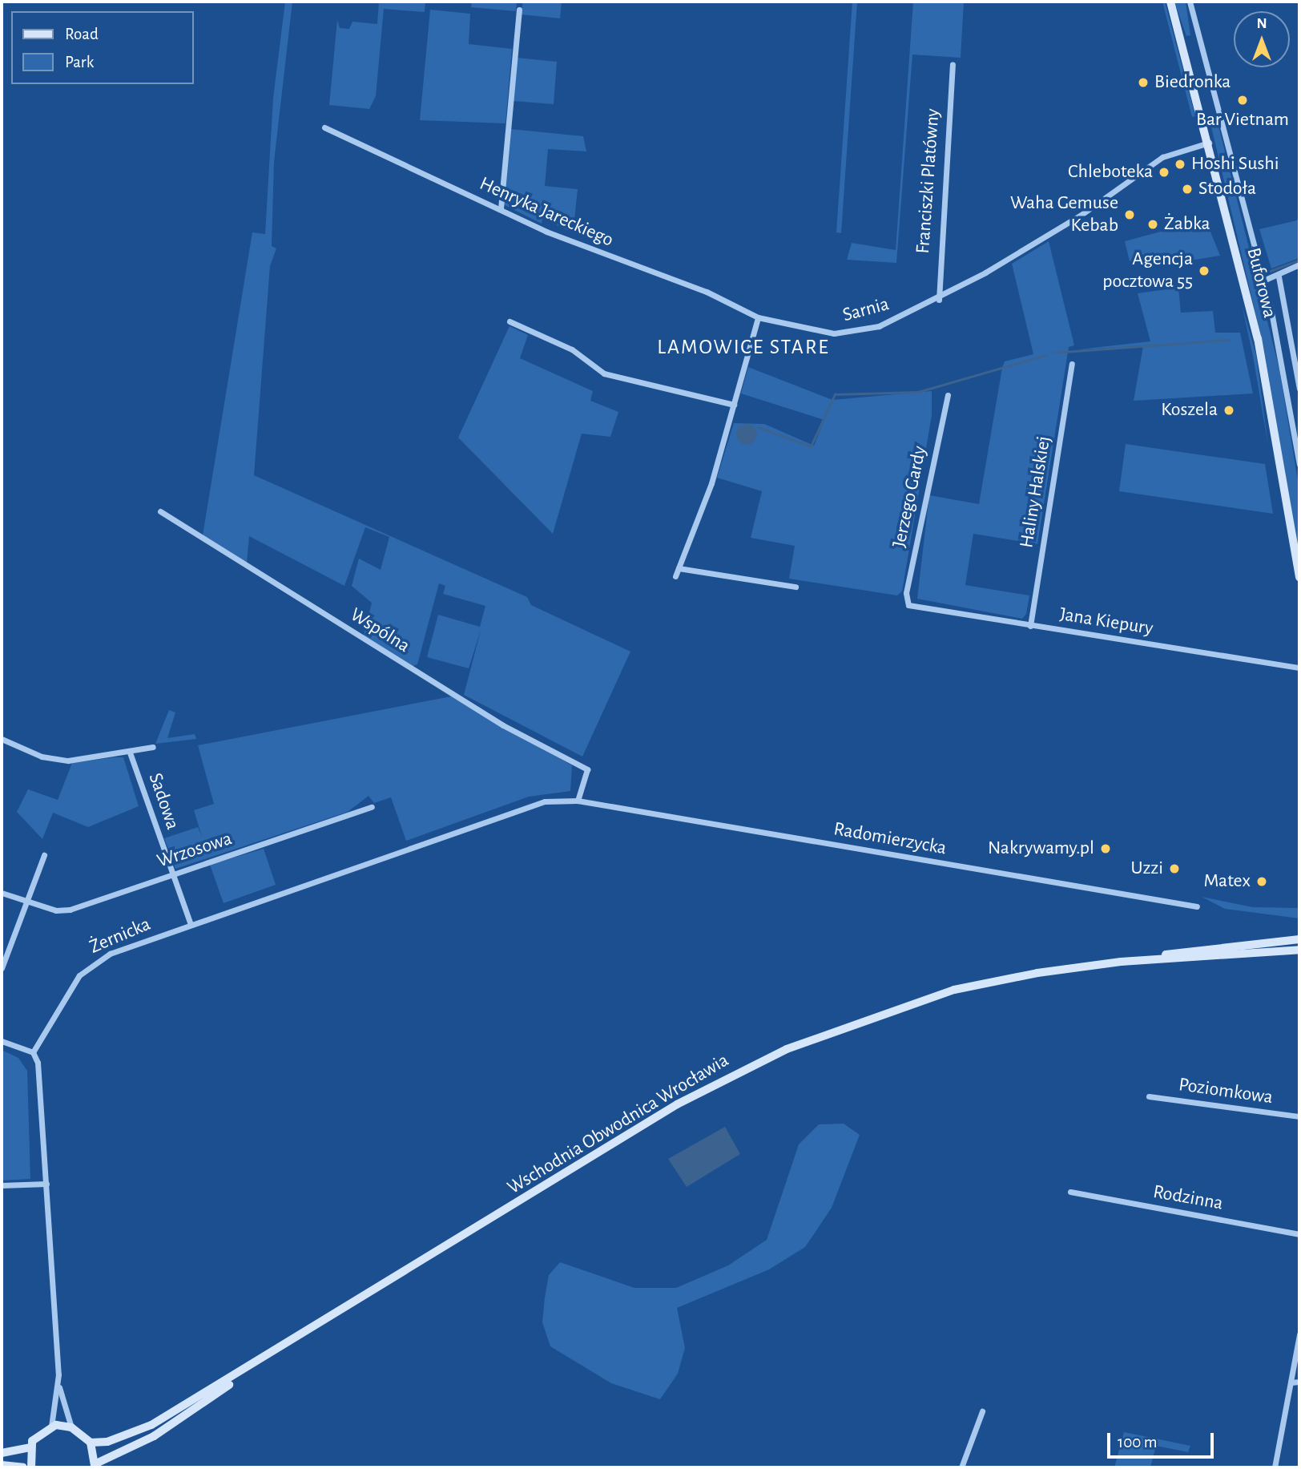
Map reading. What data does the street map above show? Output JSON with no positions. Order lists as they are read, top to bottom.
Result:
{
  "streets": {
    "street": [
      "Franciszki Platówny",
      "Henryka Jareckiego",
      "Buforowa",
      "Sarnia",
      "Haliny Halskiej",
      "Jerzego Gardy",
      "Jana Kiepury",
      "Wspólna",
      "Sadowa",
      "Radomierzycka",
      "Wrzosowa",
      "Żernicka",
      "Poziomkowa",
      "Wschodnia Obwodnica Wrocławia",
      "Rodzinna"
    ]
  },
  "crossings": [
    ["Franciszki Platówny", "Sarnia"],
    ["Henryka Jareckiego", "Sarnia"],
    ["Buforowa", "Sarnia"],
    ["Haliny Halskiej", "Jana Kiepury"],
    ["Jerzego Gardy", "Jana Kiepury"],
    ["Wspólna", "Radomierzycka"],
    ["Wspólna", "Żernicka"],
    ["Sadowa", "Wrzosowa"],
    ["Sadowa", "Żernicka"],
    ["Radomierzycka", "Żernicka"]
  ],
  "districts": ["LAMOWICE STARE"],
  "places": [
    "Biedronka",
    "Bar Vietnam",
    "Hoshi Sushi",
    "Chleboteka",
    "Stodoła",
    "Waha Gemuse Kebab",
    "Żabka",
    "Agencja pocztowa 55",
    "Koszela",
    "Nakrywamy.pl",
    "Uzzi",
    "Matex"
  ],
  "legend": ["Road", "Park"],
  "scale_bar": "100 m",
  "north": "top"
}
